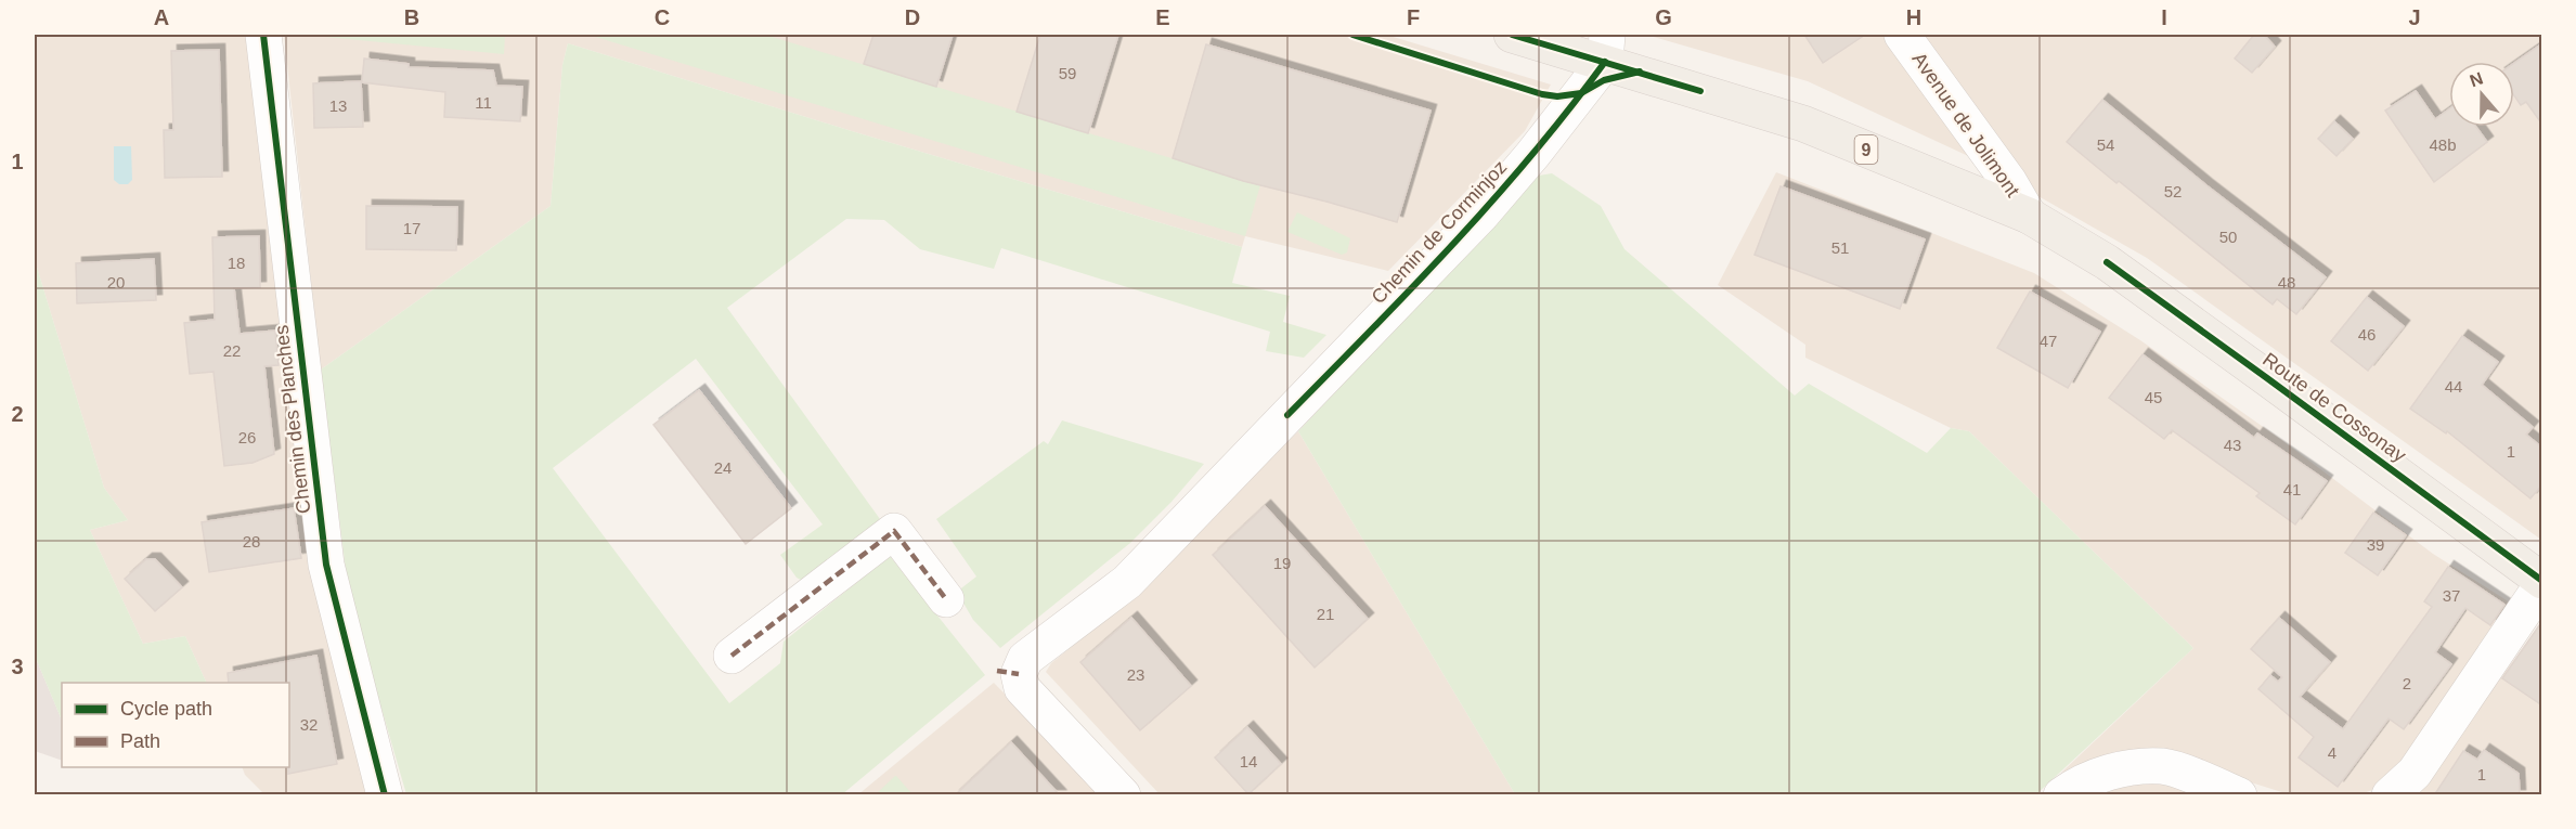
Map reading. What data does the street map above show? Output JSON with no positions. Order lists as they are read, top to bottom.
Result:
{
  "streets": {
    "main road": ["9", "Route de Cossonay"],
    "street": ["Avenue de Jolimont", "Chemin de Corminjoz", "Chemin des Planches"]
  },
  "crossings": [
    ["Avenue de Jolimont", "Route de Cossonay"],
    ["Chemin de Corminjoz", "Route de Cossonay"]
  ],
  "house_numbers": [
    "59",
    "11",
    "13",
    "54",
    "48b",
    "52",
    "17",
    "50",
    "51",
    "18",
    "20",
    "48",
    "46",
    "47",
    "22",
    "44",
    "45",
    "26",
    "43",
    "1",
    "24",
    "41",
    "28",
    "39",
    "19",
    "37",
    "21",
    "23",
    "2",
    "32",
    "4",
    "14",
    "1"
  ],
  "legend": ["Cycle path", "Path"],
  "north": "top",
  "grid": {
    "columns": [
      "A",
      "B",
      "C",
      "D",
      "E",
      "F",
      "G",
      "H",
      "I",
      "J"
    ],
    "rows": ["1", "2", "3"]
  }
}
